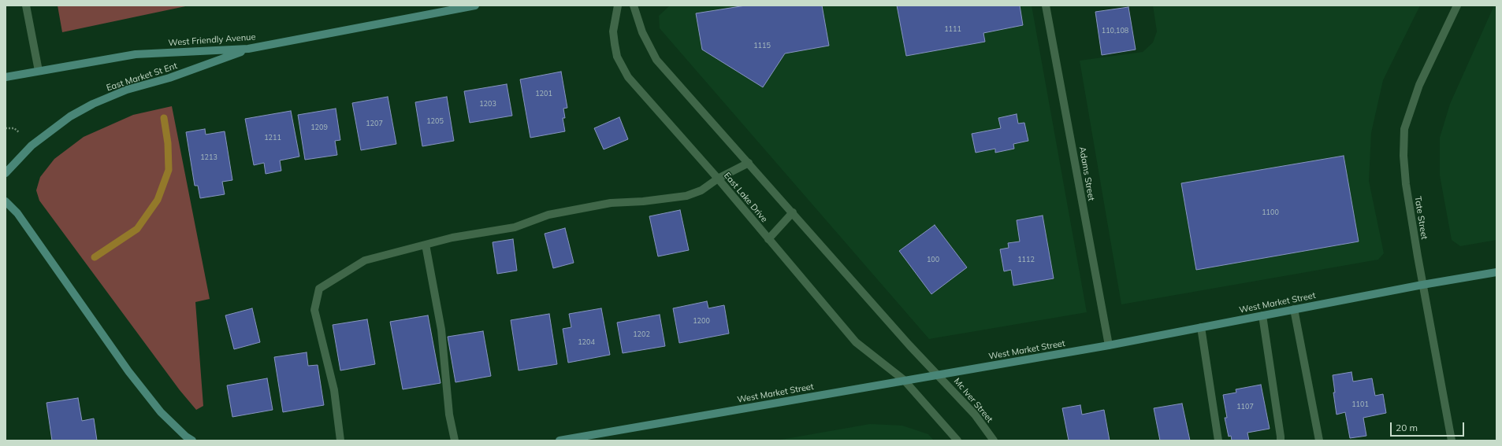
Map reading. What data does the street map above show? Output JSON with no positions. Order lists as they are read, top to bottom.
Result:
{
  "streets": {
    "main road": ["West Friendly Avenue", "East Market St Ent", "West Market Street"],
    "street": [
      "Adams Street",
      "East Lake Drive",
      "Tate Street",
      "Mc Iver Street"
    ]
  },
  "crossings": [
    ["West Friendly Avenue", "East Market St Ent"],
    ["Adams Street", "West Market Street"],
    ["East Lake Drive", "West Market Street"],
    ["Tate Street", "West Market Street"],
    ["West Market Street", "Mc Iver Street"]
  ],
  "house_numbers": [
    "1111",
    "110,108",
    "1115",
    "1201",
    "1203",
    "1205",
    "1207",
    "1209",
    "1211",
    "1213",
    "1100",
    "100",
    "1112",
    "1200",
    "1202",
    "1204",
    "1101",
    "1107"
  ],
  "scale_bar": "20 m"
}
